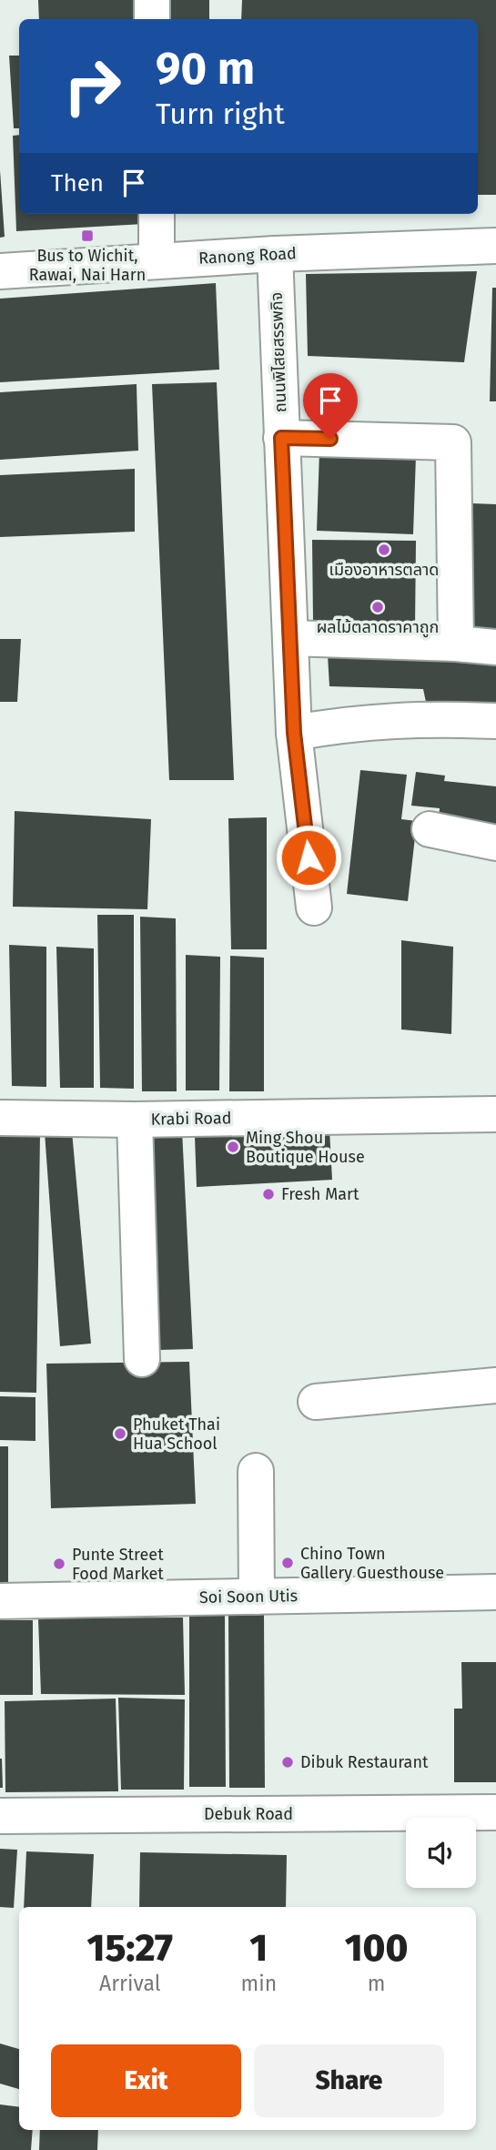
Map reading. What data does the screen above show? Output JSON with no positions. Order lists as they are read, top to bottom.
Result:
{
  "streets": {
    "street": [
      "Ranong Road",
      "ถนนพิไสยสรรพกิจ",
      "Krabi Road",
      "Soi Soon Utis",
      "Debuk Road"
    ]
  },
  "crossings": [
    ["Ranong Road", "ถนนพิไสยสรรพกิจ"]
  ],
  "places": {
    "transit": ["Bus to Wichit, Rawai, Nai Harn"],
    "other": [
      "เมืองอาหารตลาด",
      "ผลไม้ตลาดราคาถูก",
      "Ming Shou Boutique House",
      "Fresh Mart",
      "Phuket Thai Hua School",
      "Chino Town Gallery Guesthouse",
      "Punte Street Food Market",
      "Dibuk Restaurant"
    ]
  },
  "page": {
    "turn": ["90 m", "Turn right"],
    "then": "Then",
    "eta": [
      "15:27",
      "Arrival",
      "1",
      "min",
      "100",
      "m"
    ],
    "buttons": ["Exit", "Share"]
  }
}
